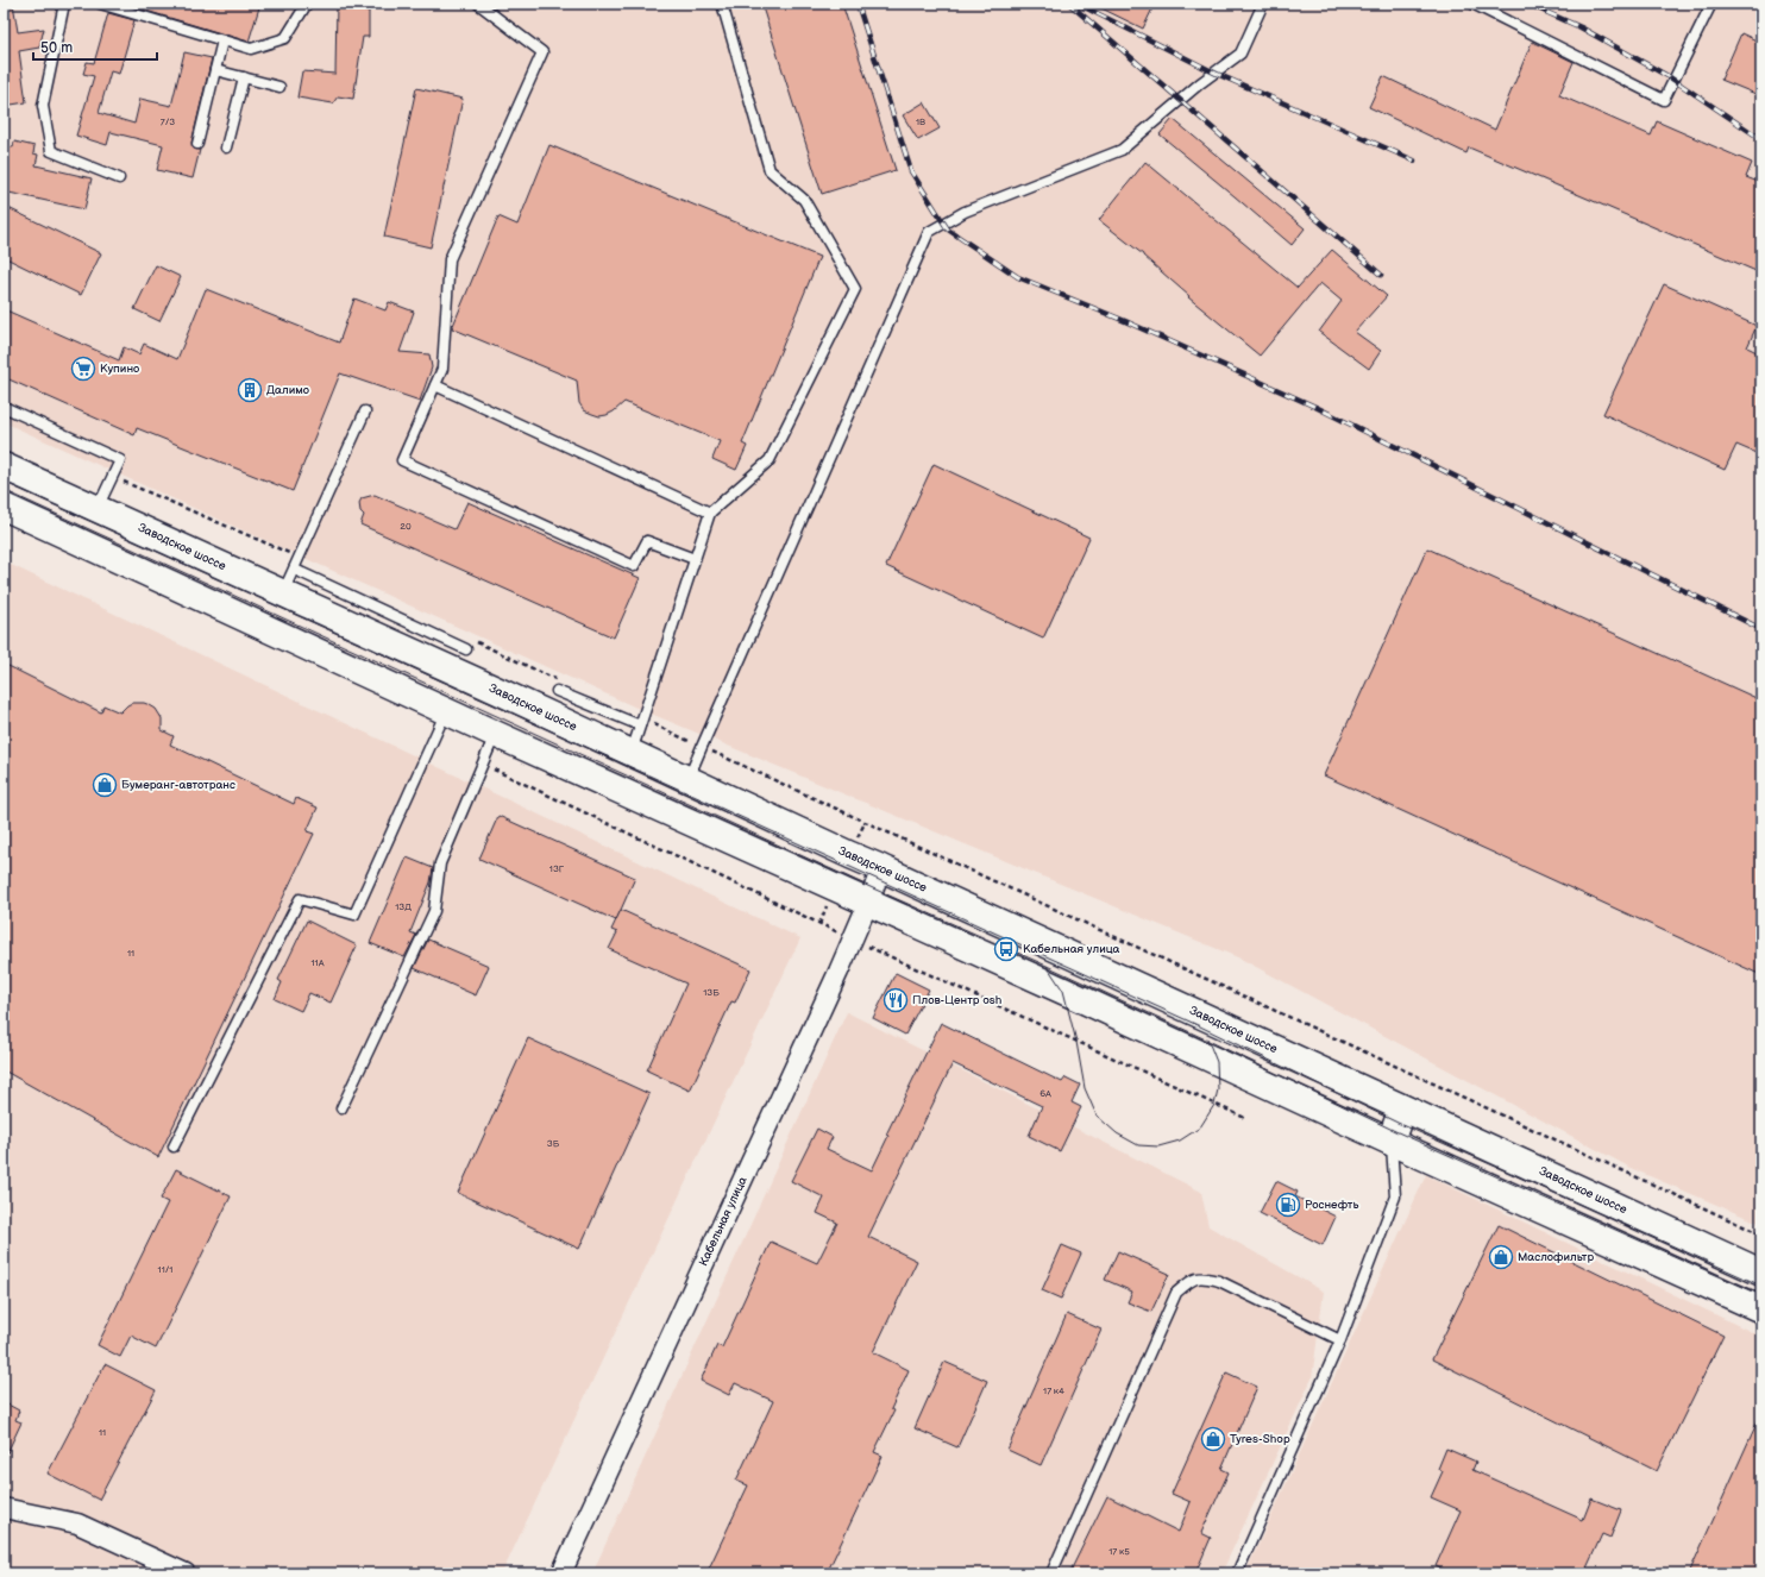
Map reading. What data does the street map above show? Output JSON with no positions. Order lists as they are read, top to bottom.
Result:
{
  "streets": {
    "main road": ["Заводское шоссе"],
    "street": ["Кабельная улица"]
  },
  "crossings": [
    ["Заводское шоссе", "Кабельная улица"]
  ],
  "places": {
    "supermarket": ["Купино"],
    "building": ["Далимо"],
    "shop": ["Бумеранг-автотранс", "Маслофильтр", "Tyres-Shop"],
    "bus stop": ["Кабельная улица"],
    "restaurant": ["Плов-Центр osh"],
    "fuel station": ["Роснефть"]
  },
  "house_numbers": [
    "7/3",
    "1В",
    "20",
    "13Г",
    "13Д",
    "11",
    "11А",
    "13Б",
    "6А",
    "3Б",
    "11/1",
    "17 к4",
    "11",
    "17 к5"
  ],
  "scale_bar": "50 m"
}
